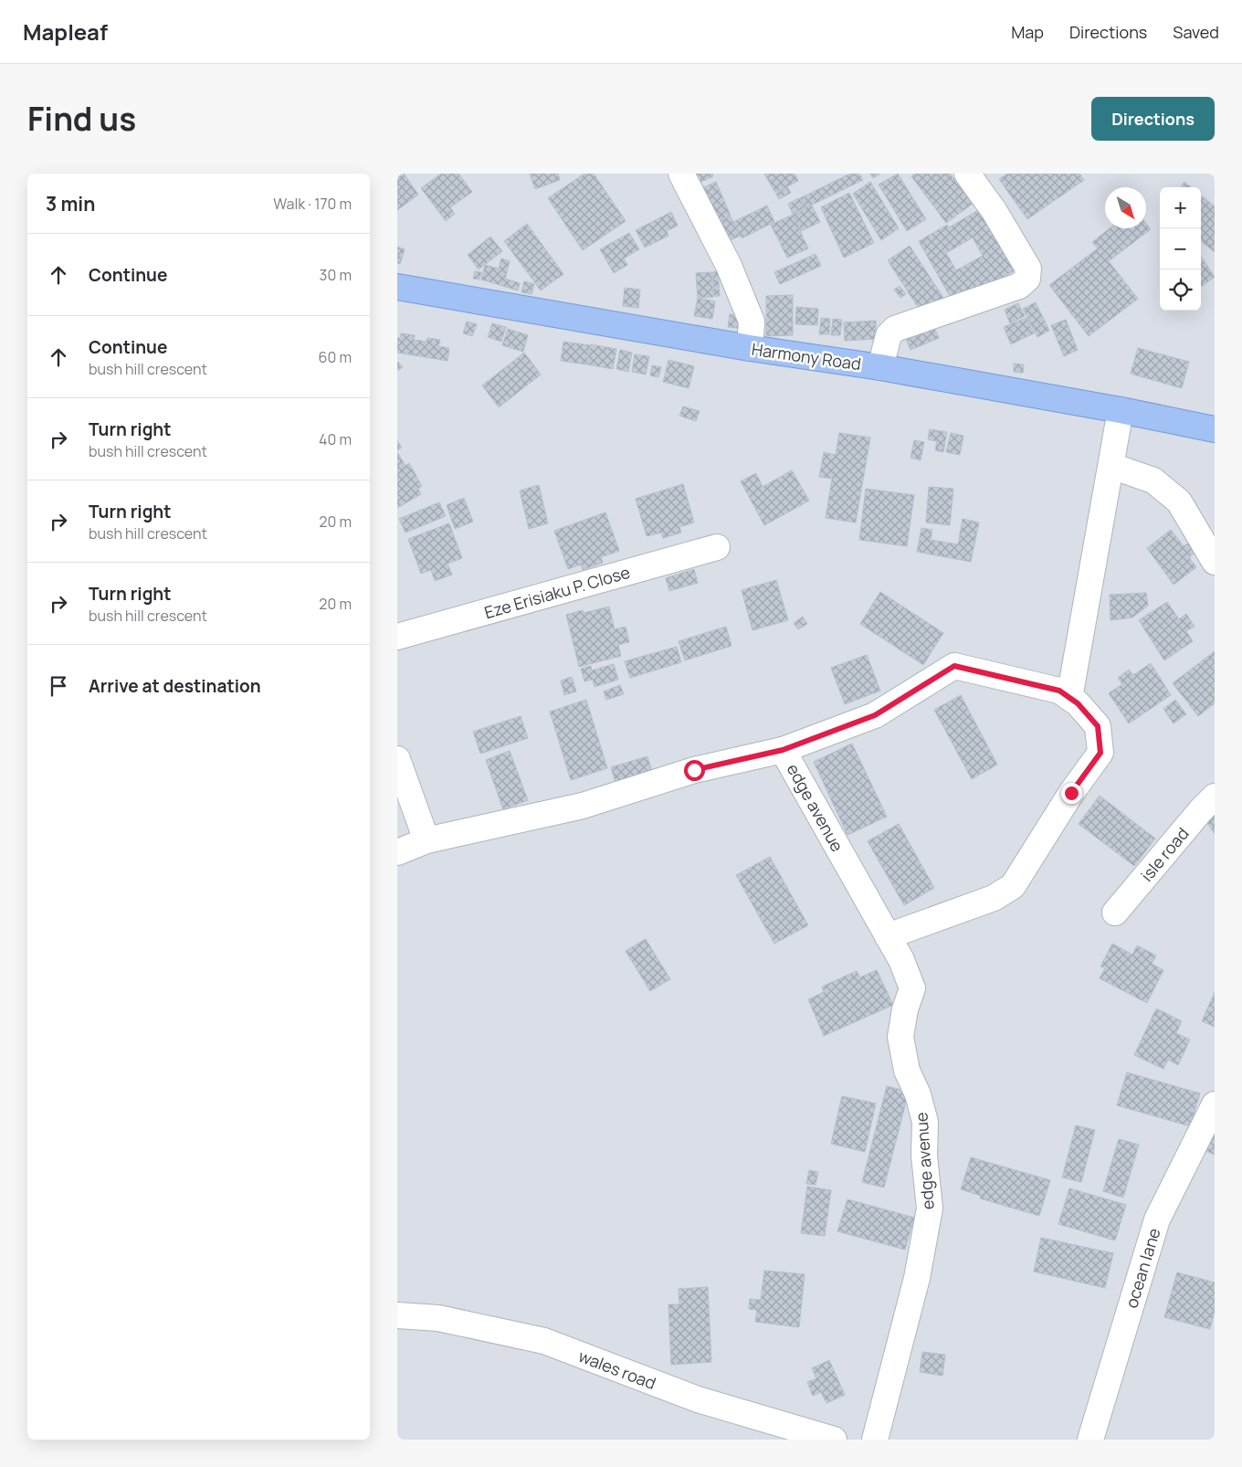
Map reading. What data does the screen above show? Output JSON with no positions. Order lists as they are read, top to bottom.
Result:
{
  "streets": {
    "main road": ["Harmony Road"],
    "street": [
      "Eze Erisiaku P. Close",
      "edge avenue",
      "isle road",
      "ocean lane",
      "wales road"
    ]
  },
  "north": "bottom right",
  "page": {
    "header": "Mapleaf",
    "nav": ["Map", "Directions", "Saved"],
    "title": "Find us",
    "buttons": "Directions",
    "heading": ["3 min", "Walk · 170 m"],
    "map_buttons": ["+", "−"],
    "list": [
      ["Continue", "30 m"],
      ["Continue", "bush hill crescent", "60 m"],
      ["Turn right", "bush hill crescent", "40 m"],
      ["Turn right", "bush hill crescent", "20 m"],
      ["Turn right", "bush hill crescent", "20 m"],
      "Arrive at destination"
    ]
  }
}
